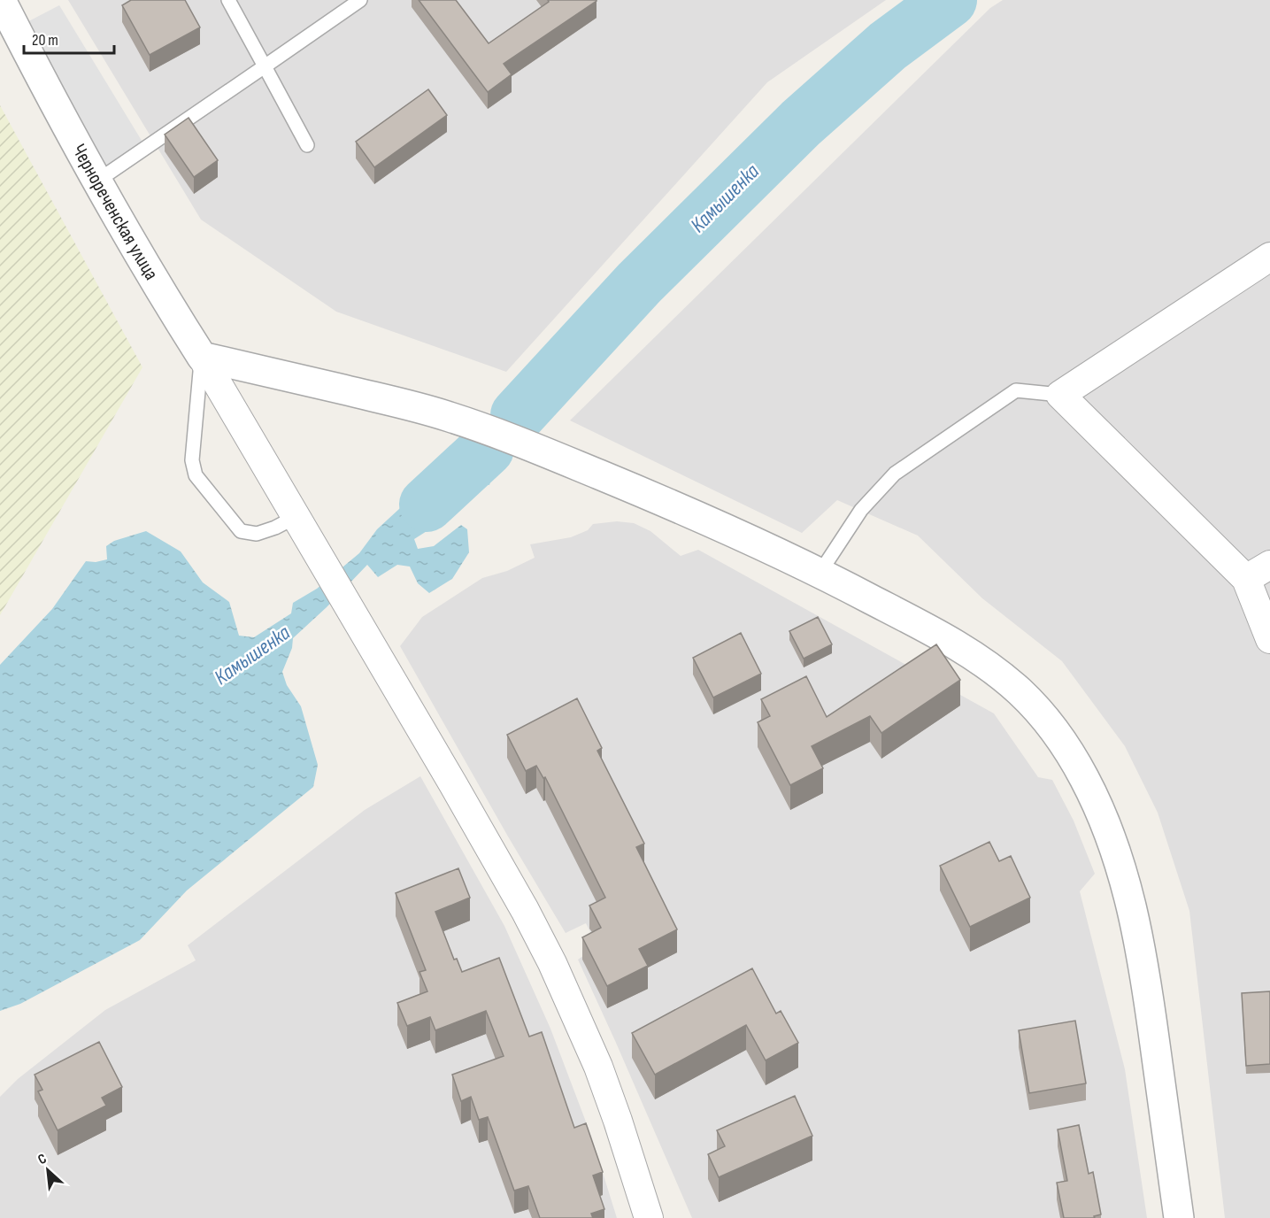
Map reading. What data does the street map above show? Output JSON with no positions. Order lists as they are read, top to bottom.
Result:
{
  "streets": {
    "street": ["Чернореченская улица"]
  },
  "water": ["Камышенка"],
  "scale_bar": "20 m",
  "north": "top left"
}
